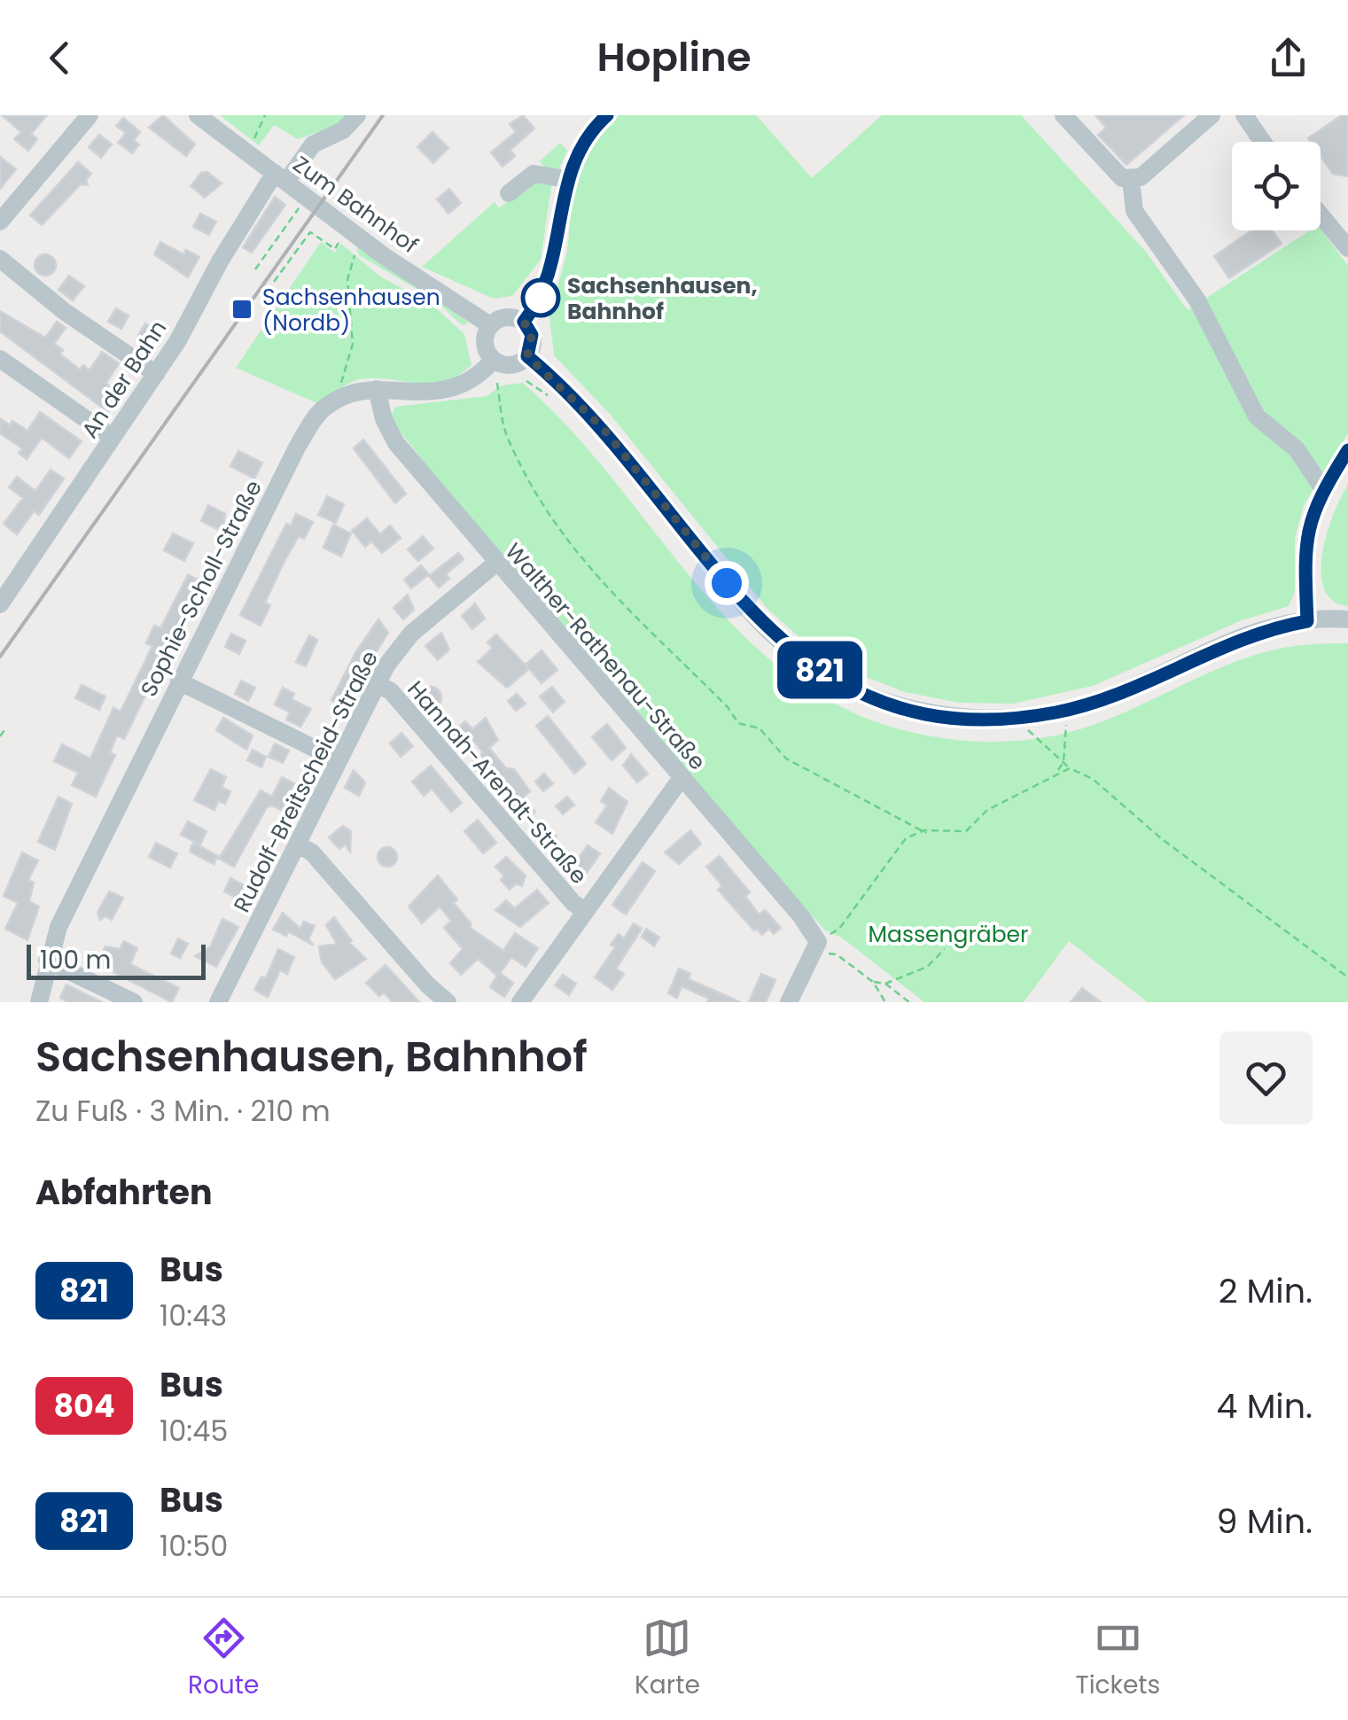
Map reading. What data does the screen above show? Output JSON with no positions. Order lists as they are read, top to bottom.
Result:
{
  "streets": {
    "street": [
      "Zum Bahnhof",
      "An der Bahn",
      "Sophie-Scholl-Straße",
      "Walther-Rathenau-Straße",
      "Rudolf-Breitscheid-Straße",
      "Hannah-Arendt-Straße"
    ]
  },
  "crossings": [
    ["Zum Bahnhof", "An der Bahn"],
    ["Zum Bahnhof", "Sophie-Scholl-Straße"],
    ["Sophie-Scholl-Straße", "Walther-Rathenau-Straße"],
    ["Walther-Rathenau-Straße", "Rudolf-Breitscheid-Straße"],
    ["Rudolf-Breitscheid-Straße", "Hannah-Arendt-Straße"]
  ],
  "parks": ["Massengräber"],
  "places": {
    "other": ["Sachsenhausen, Bahnhof"],
    "transit": ["Sachsenhausen (Nordb)"]
  },
  "lines": ["bus line 821"],
  "scale_bar": "100 m",
  "page": {
    "header": "Hopline",
    "on_map": "821",
    "scale": "100 m",
    "heading": [
      ["Sachsenhausen, Bahnhof", "Zu Fuß · 3 Min. · 210 m"],
      "Abfahrten"
    ],
    "list": [
      {
        "mark": "821",
        "name": "Bus",
        "note": "10:43",
        "value": "2 Min."
      },
      {
        "mark": "804",
        "name": "Bus",
        "note": "10:45",
        "value": "4 Min."
      },
      {
        "mark": "821",
        "name": "Bus",
        "note": "10:50",
        "value": "9 Min."
      }
    ],
    "tabs": ["Route", "Karte", "Tickets"]
  }
}
